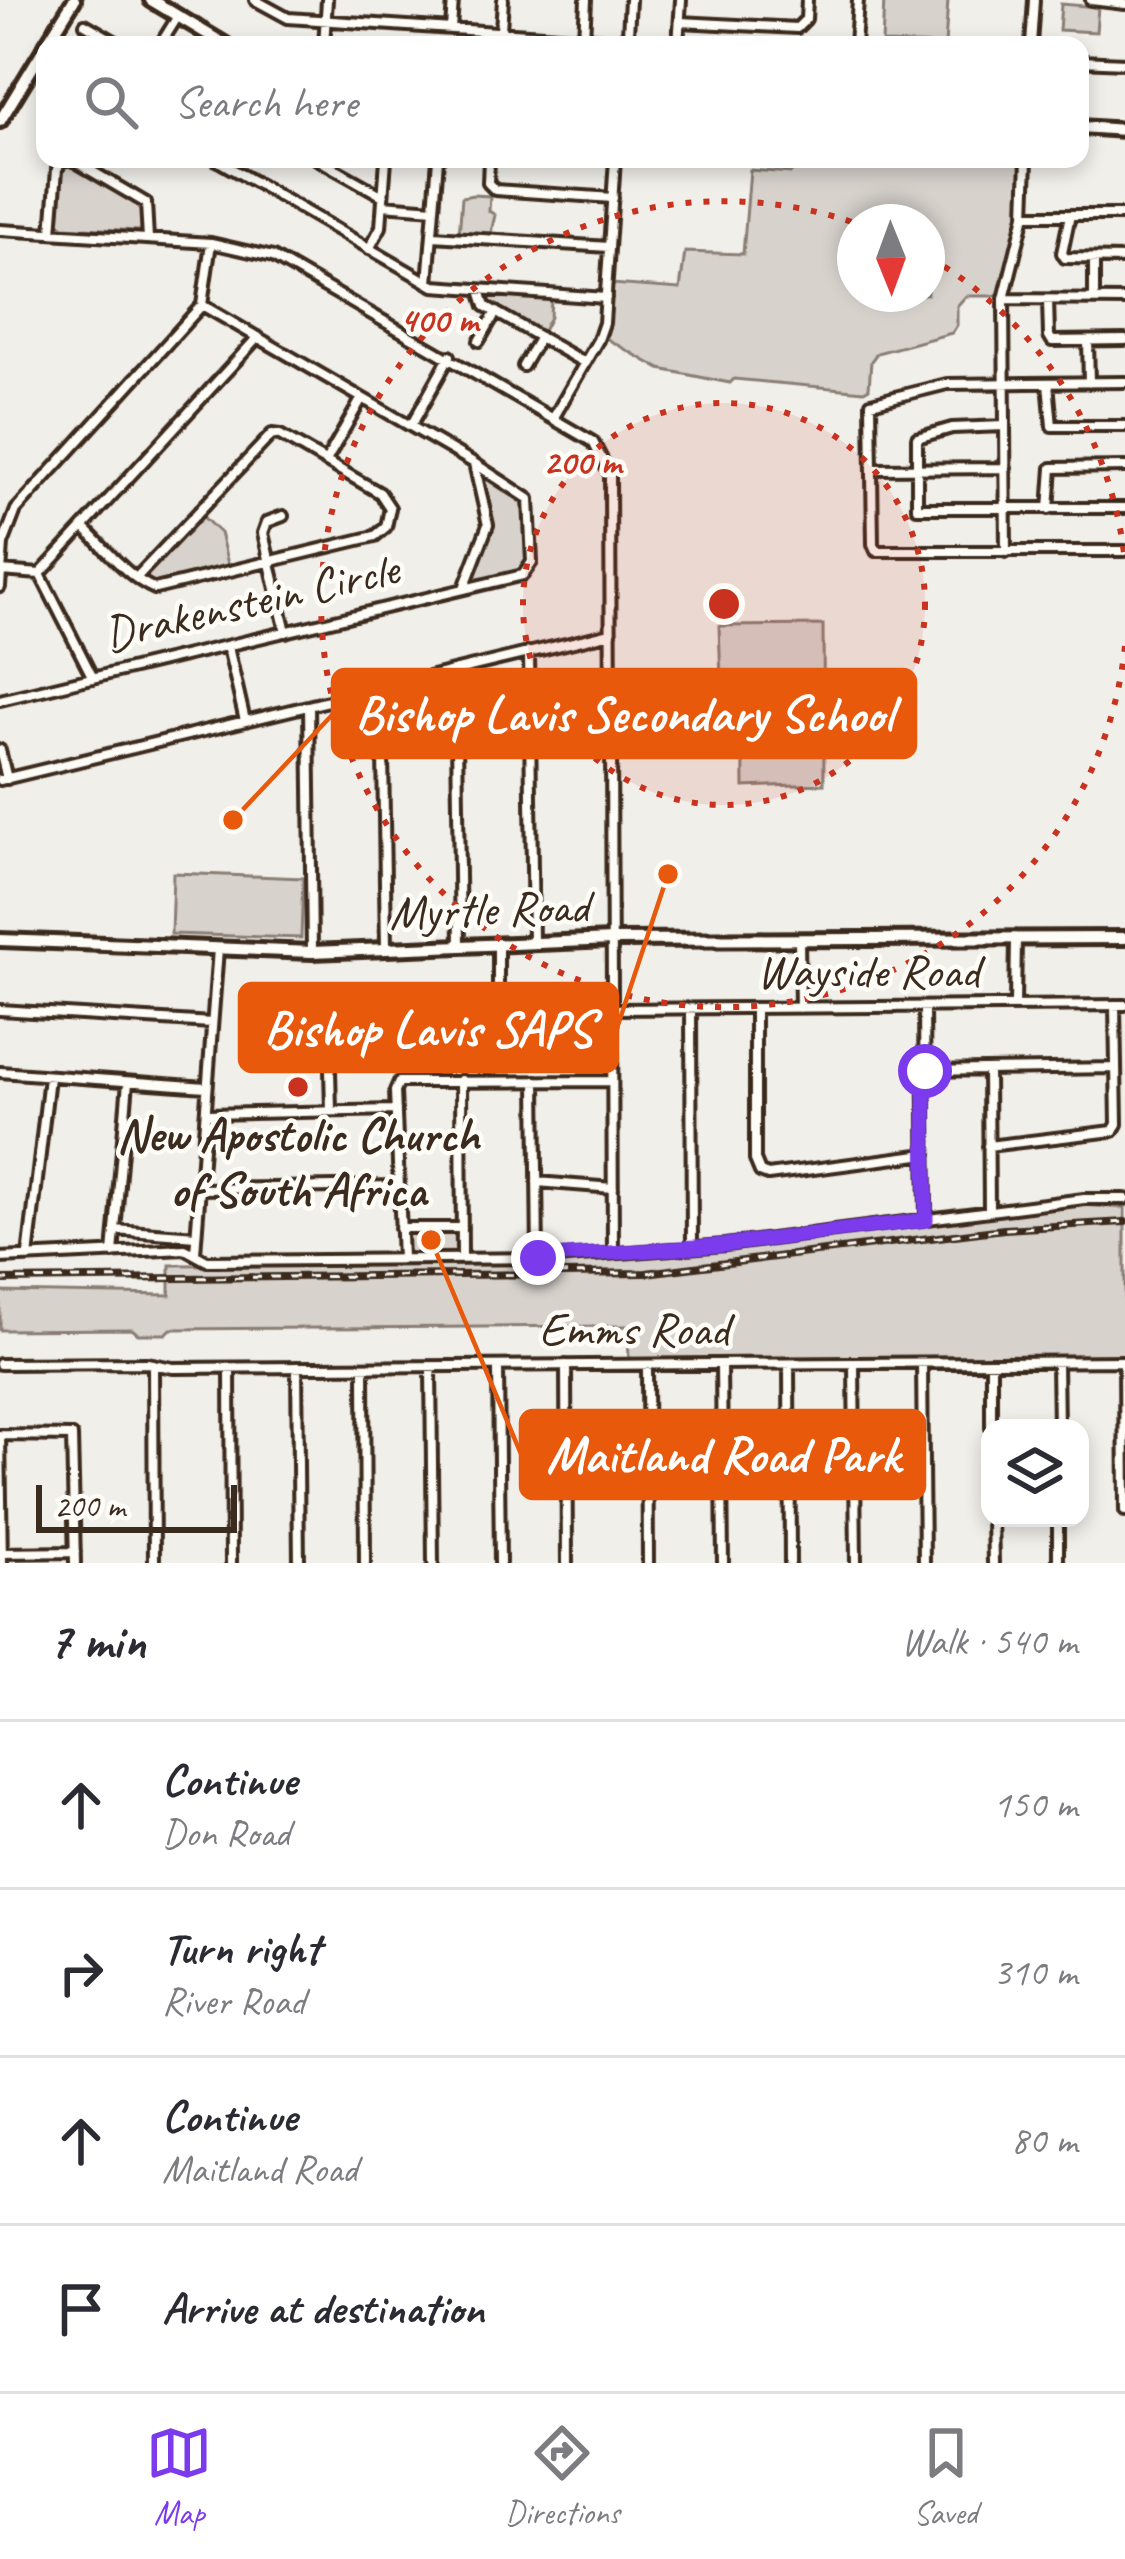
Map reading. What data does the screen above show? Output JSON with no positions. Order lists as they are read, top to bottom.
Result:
{
  "streets": {
    "street": [
      "Drakenstein Circle",
      "Myrtle Road",
      "Wayside Road",
      "Emms Road"
    ]
  },
  "places": [
    "Bishop Lavis Secondary School",
    "Bishop Lavis SAPS",
    "New Apostolic Church of South Africa",
    "Maitland Road Park"
  ],
  "scale_bar": "200 m",
  "north": "bottom",
  "page": {
    "search": "Search here",
    "scale": "200 m",
    "heading": ["7 min", "Walk · 540 m"],
    "list": [
      ["Continue", "Don Road", "150 m"],
      ["Turn right", "River Road", "310 m"],
      ["Continue", "Maitland Road", "80 m"],
      "Arrive at destination"
    ],
    "nav": ["Map", "Directions", "Saved"]
  },
  "rings": ["400 m", "200 m"]
}
